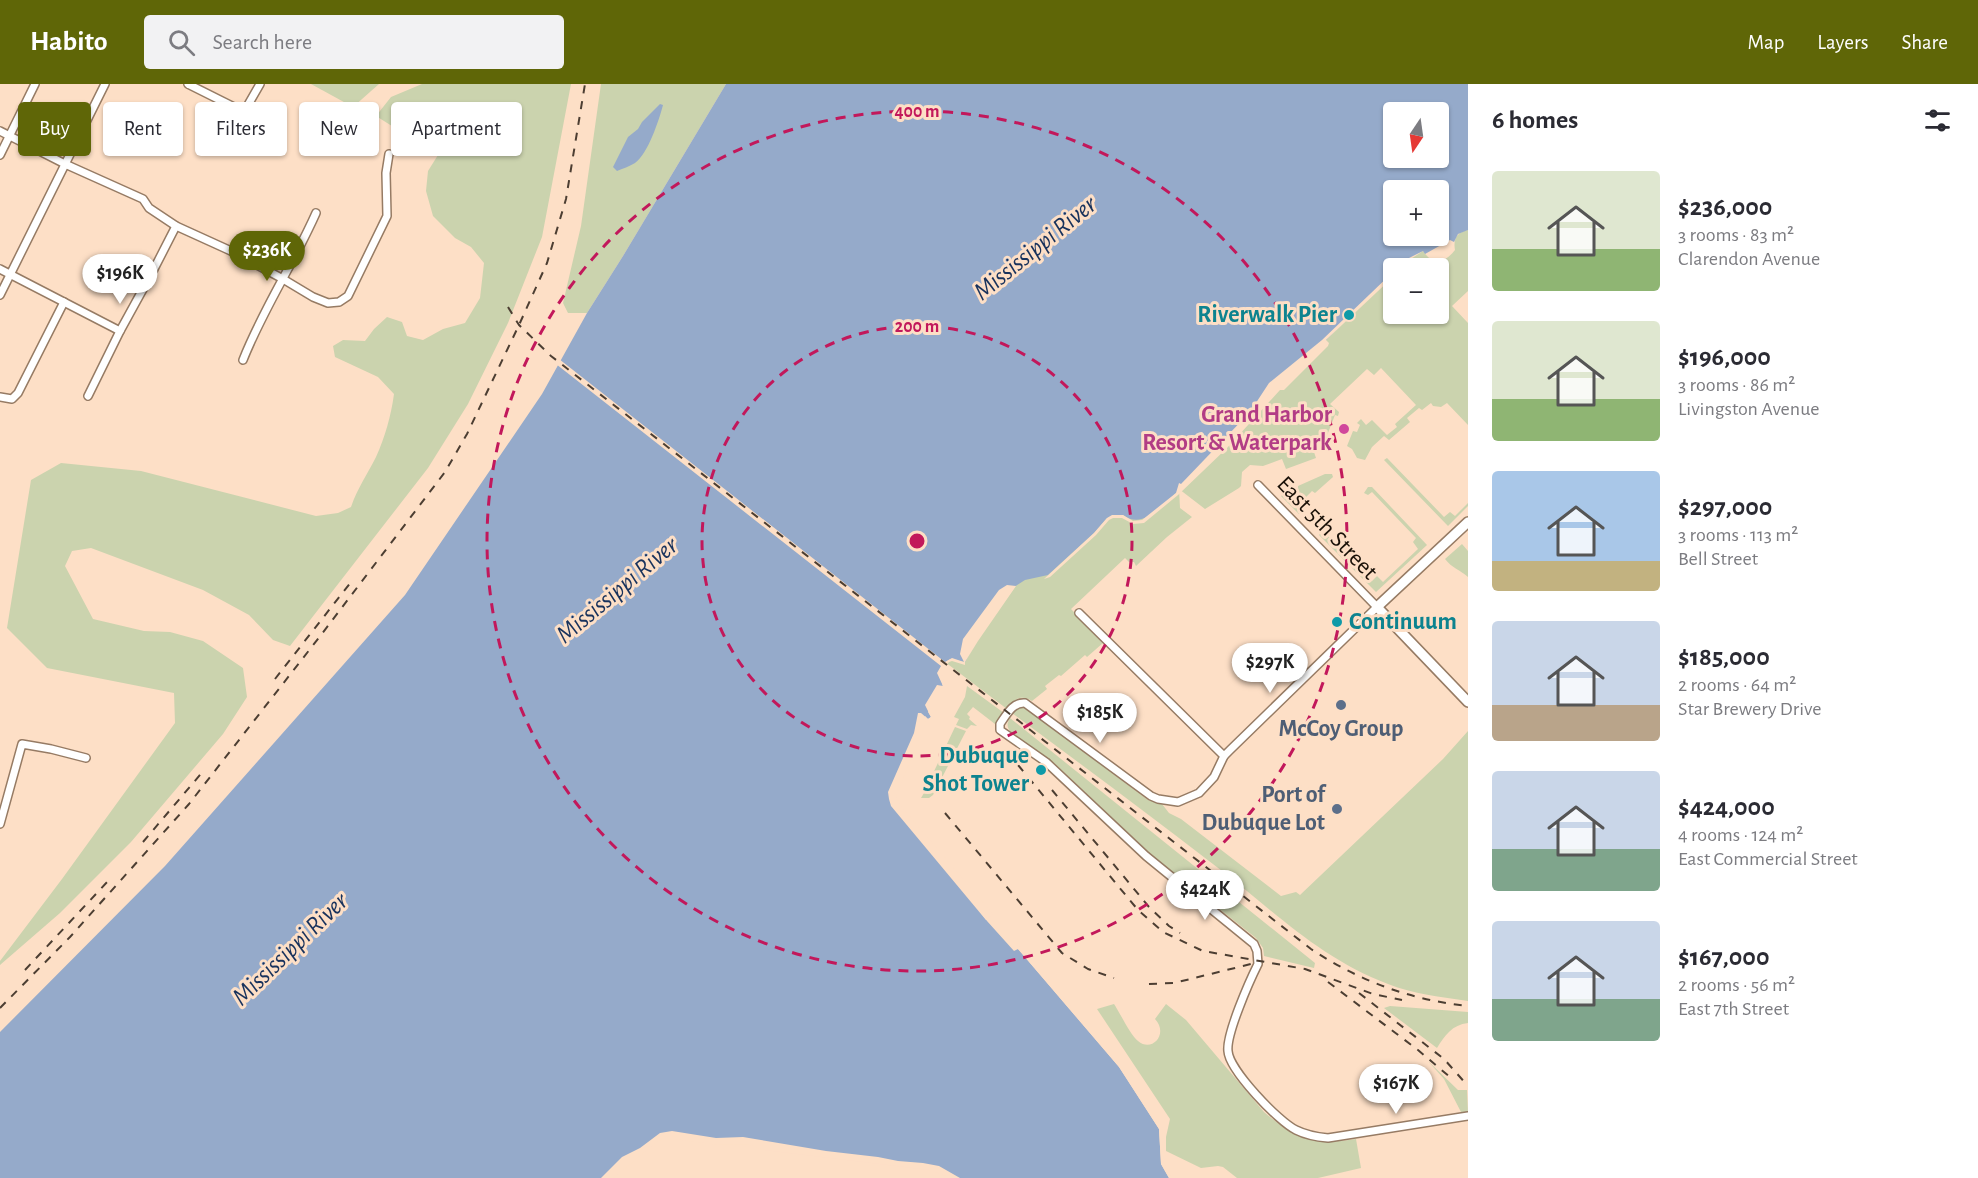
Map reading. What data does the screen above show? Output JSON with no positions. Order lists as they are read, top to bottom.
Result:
{
  "streets": {
    "street": ["East 5th Street"]
  },
  "water": ["Mississippi River"],
  "places": [
    "Riverwalk Pier",
    "Grand Harbor Resort & Waterpark",
    "Continuum",
    "McCoy Group",
    "Dubuque Shot Tower",
    "Port of Dubuque Lot"
  ],
  "north": "bottom",
  "page": {
    "header": "Habito",
    "search": "Search here",
    "nav": ["Map", "Layers", "Share"],
    "heading": "6 homes",
    "map_buttons": ["+", "−"],
    "chip": [
      "Buy",
      "Rent",
      "Filters",
      "New",
      "Apartment"
    ],
    "list": [
      {
        "name": "$236,000",
        "note": "3 rooms · 83 m² · Clarendon Avenue"
      },
      {
        "name": "$196,000",
        "note": "3 rooms · 86 m² · Livingston Avenue"
      },
      {
        "name": "$297,000",
        "note": "3 rooms · 113 m² · Bell Street"
      },
      {
        "name": "$185,000",
        "note": "2 rooms · 64 m² · Star Brewery Drive"
      },
      {
        "name": "$424,000",
        "note": "4 rooms · 124 m² · East Commercial Street"
      },
      {
        "name": "$167,000",
        "note": "2 rooms · 56 m² · East 7th Street"
      }
    ],
    "price": [
      "$236K",
      "$196K",
      "$297K",
      "$185K",
      "$424K",
      "$167K"
    ]
  },
  "rings": ["400 m", "200 m"]
}
